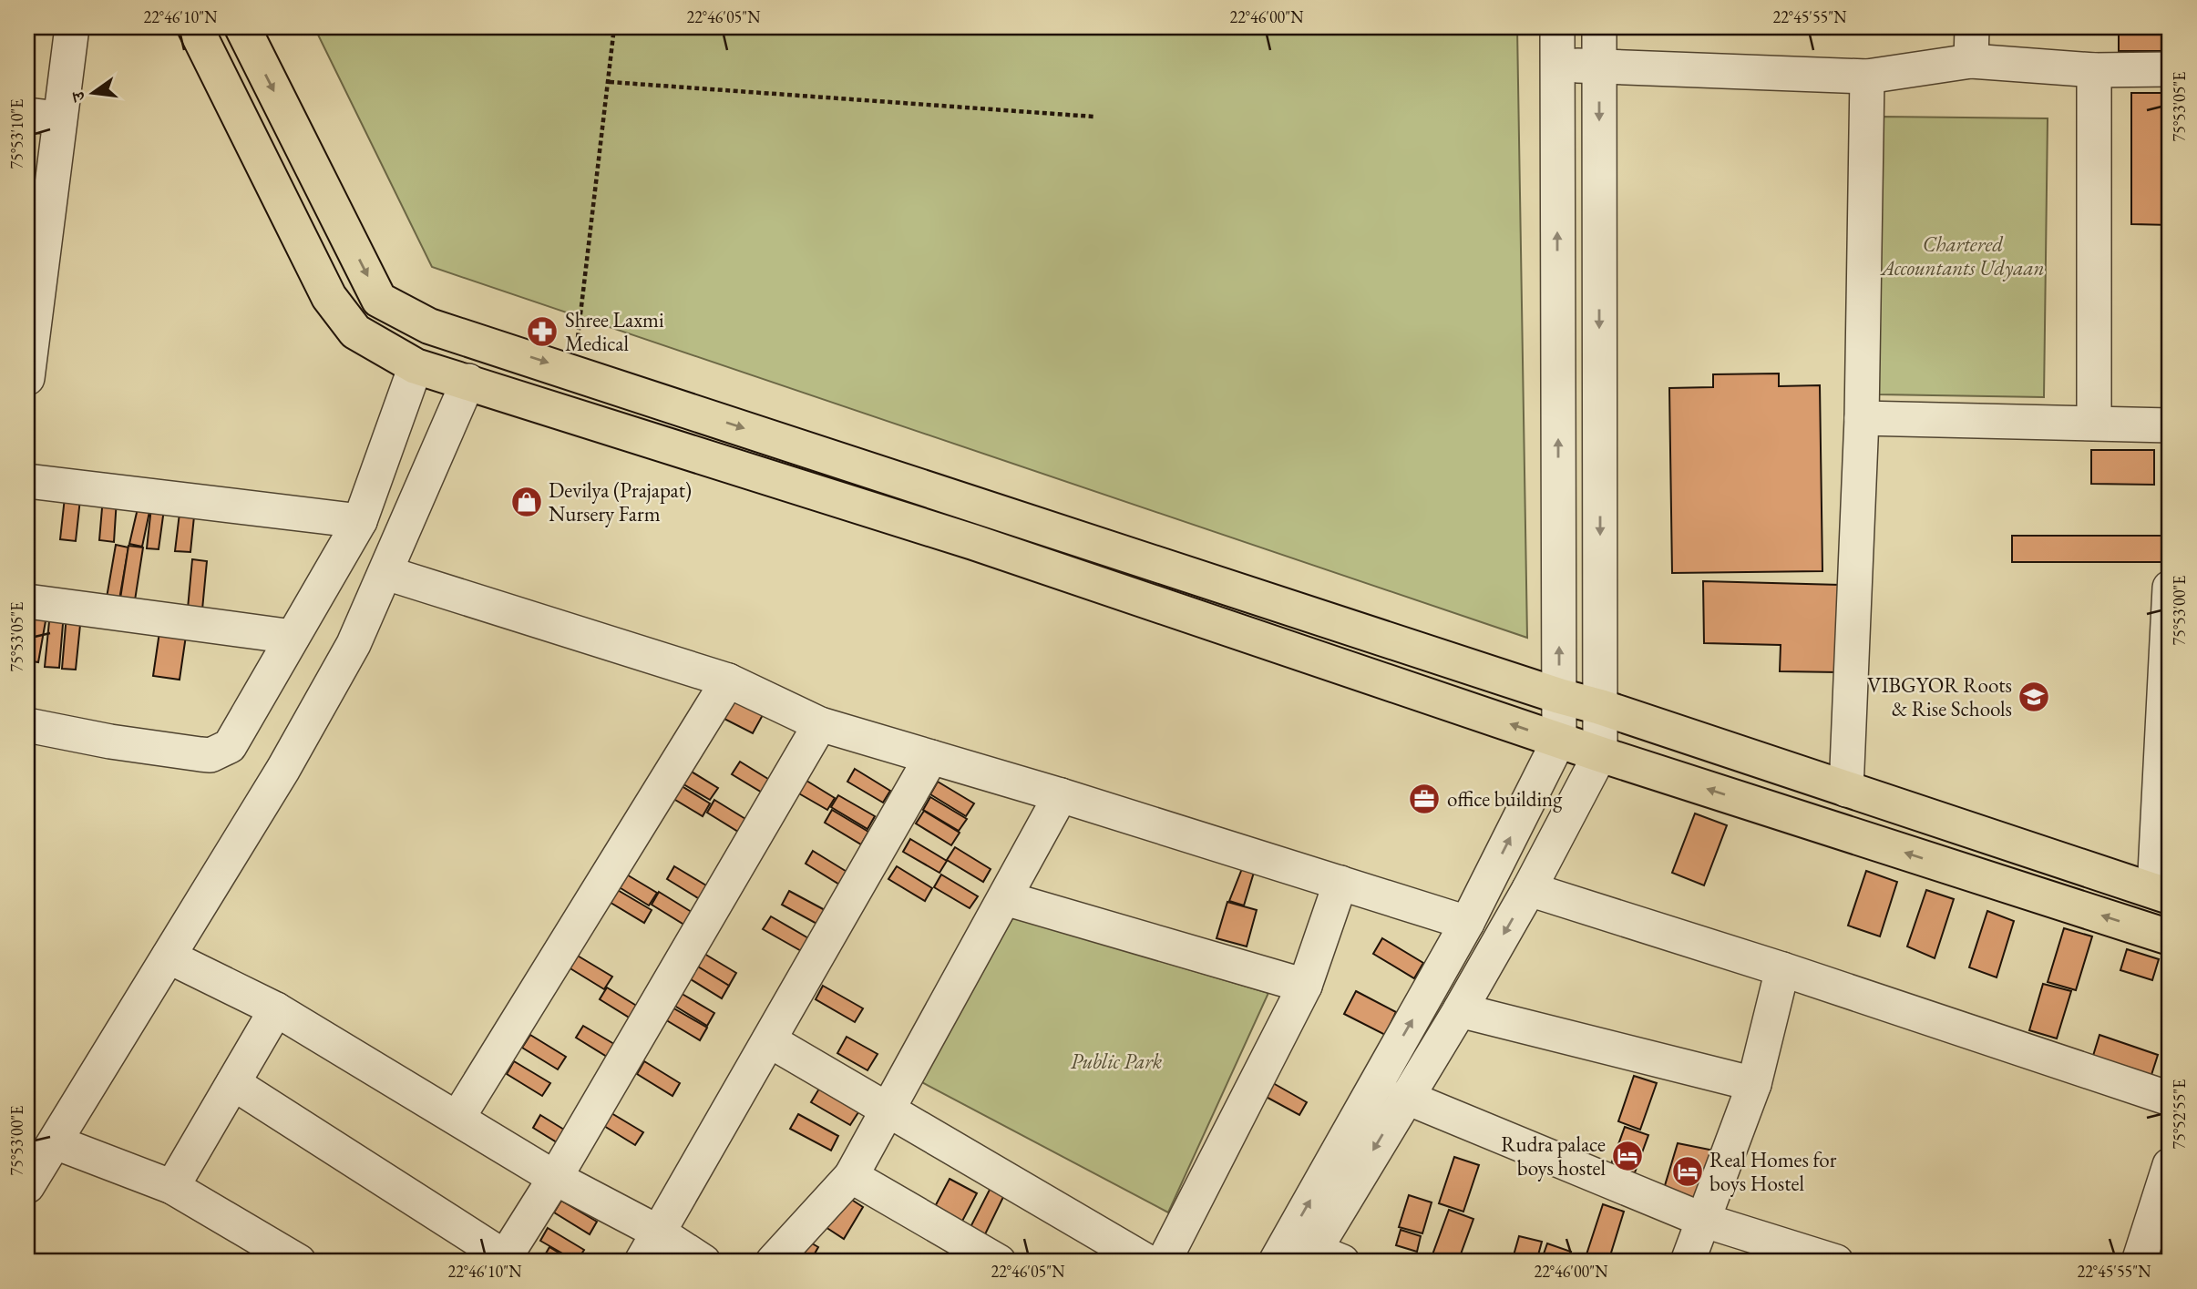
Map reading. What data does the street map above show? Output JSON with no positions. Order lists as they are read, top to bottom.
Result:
{
  "parks": ["Chartered Accountants Udyaan", "Public Park"],
  "places": {
    "pharmacy": ["Shree Laxmi Medical"],
    "shop": ["Devilya (Prajapat) Nursery Farm"],
    "school or university": ["VIBGYOR Roots & Rise Schools"],
    "office": ["office building"],
    "hotel": ["Rudra palace boys hostel", "Real Homes for boys Hostel"]
  },
  "north": "left",
  "coordinates": [
    "22°46'10\"N",
    "22°46'05\"N",
    "22°46'00\"N",
    "22°45'55\"N",
    "75°53'05\"E",
    "75°53'10\"E",
    "75°53'00\"E",
    "75°52'55\"E"
  ]
}
